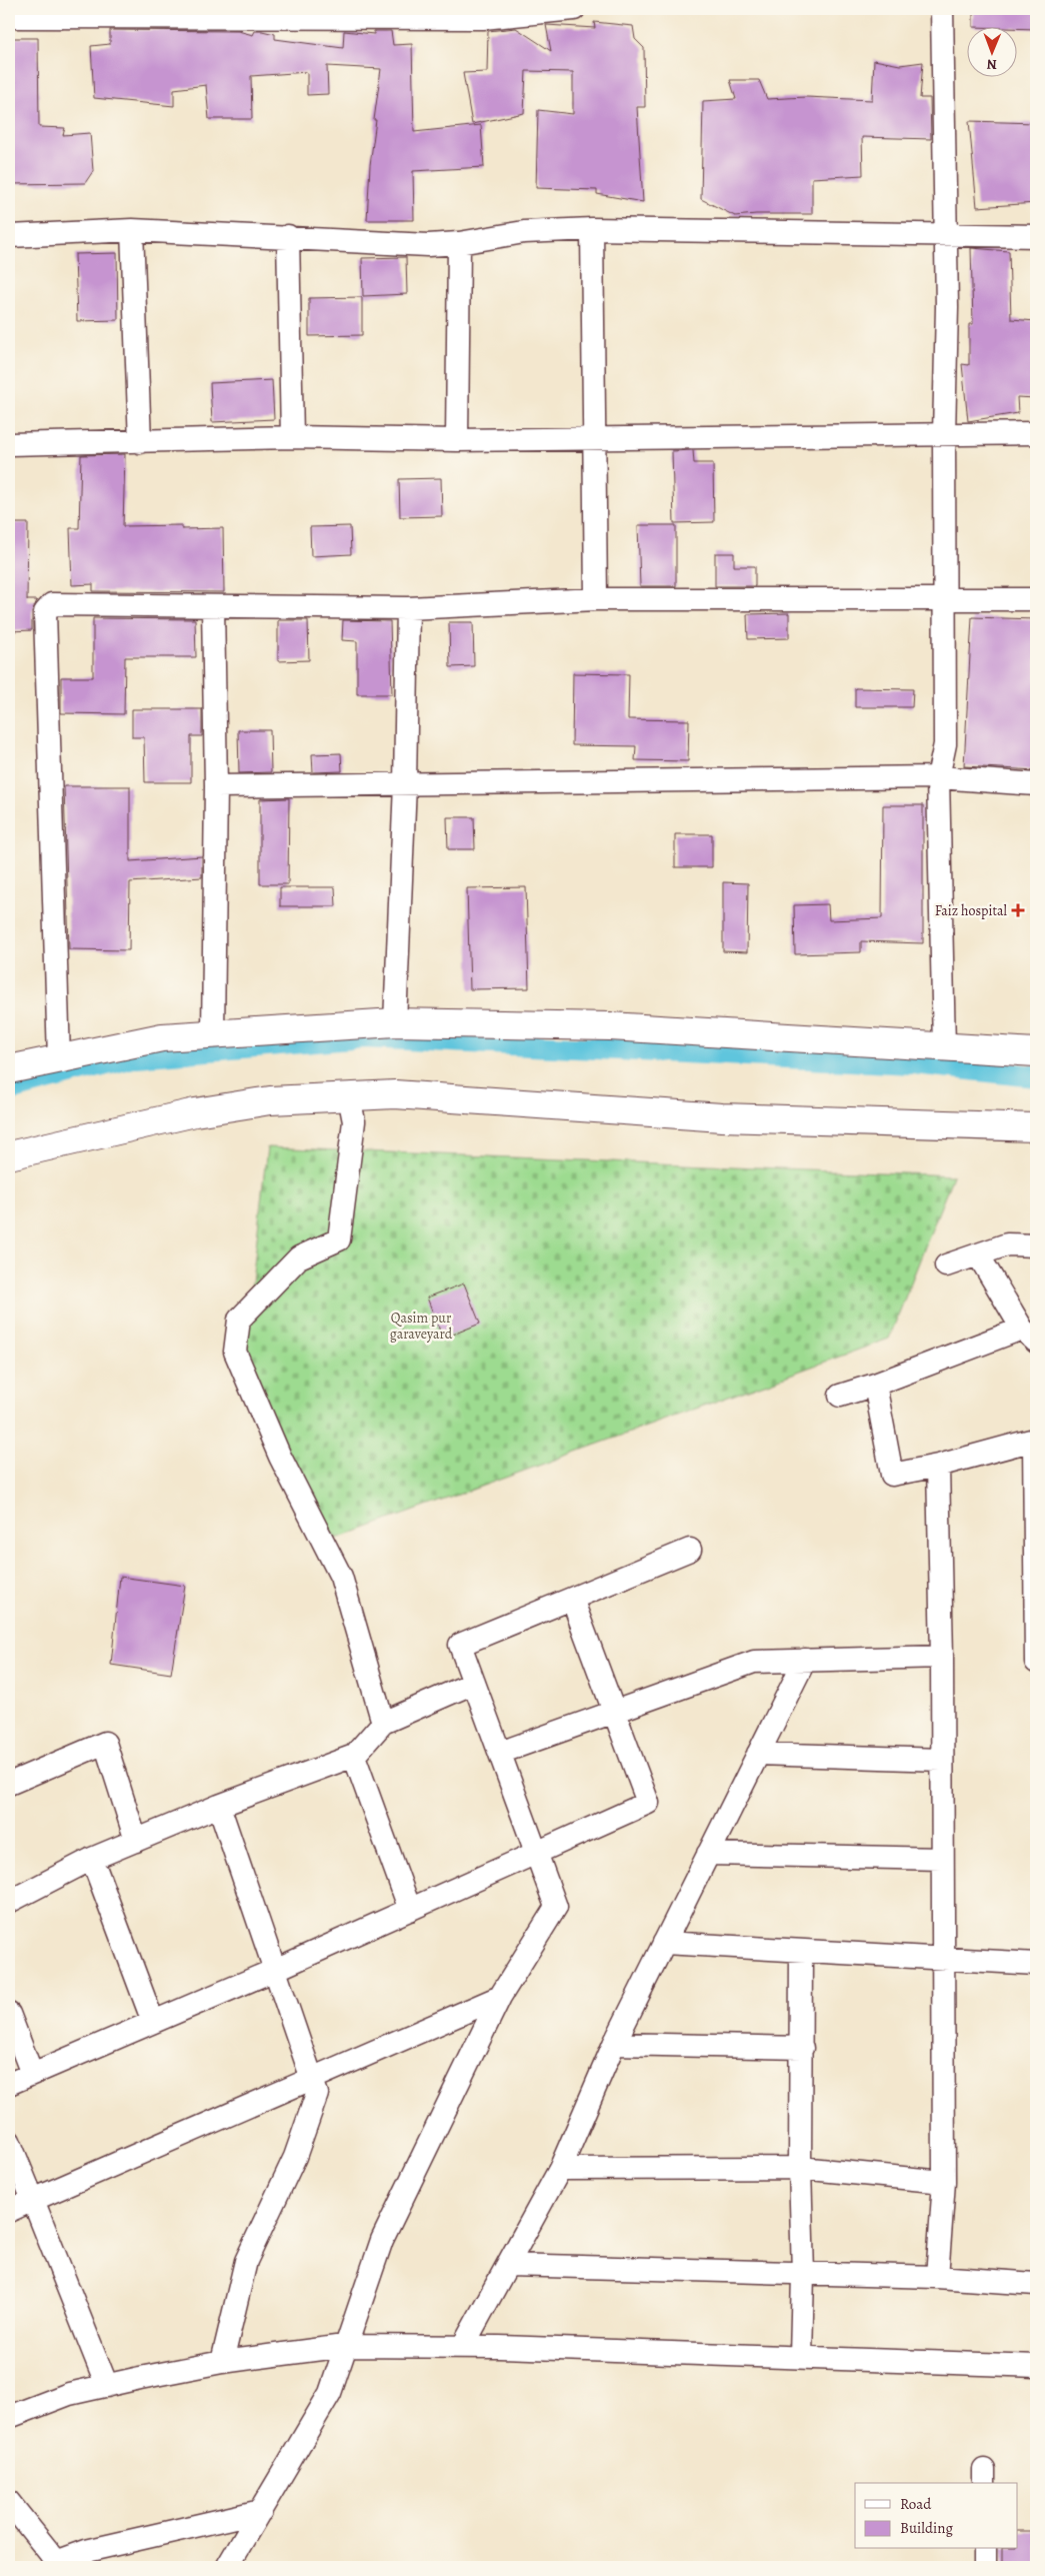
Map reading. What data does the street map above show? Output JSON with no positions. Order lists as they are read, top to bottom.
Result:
{
  "parks": ["Qasim pur garaveyard"],
  "places": {
    "health": ["Faiz hospital"]
  },
  "legend": ["Road", "Building"],
  "north": "bottom"
}
